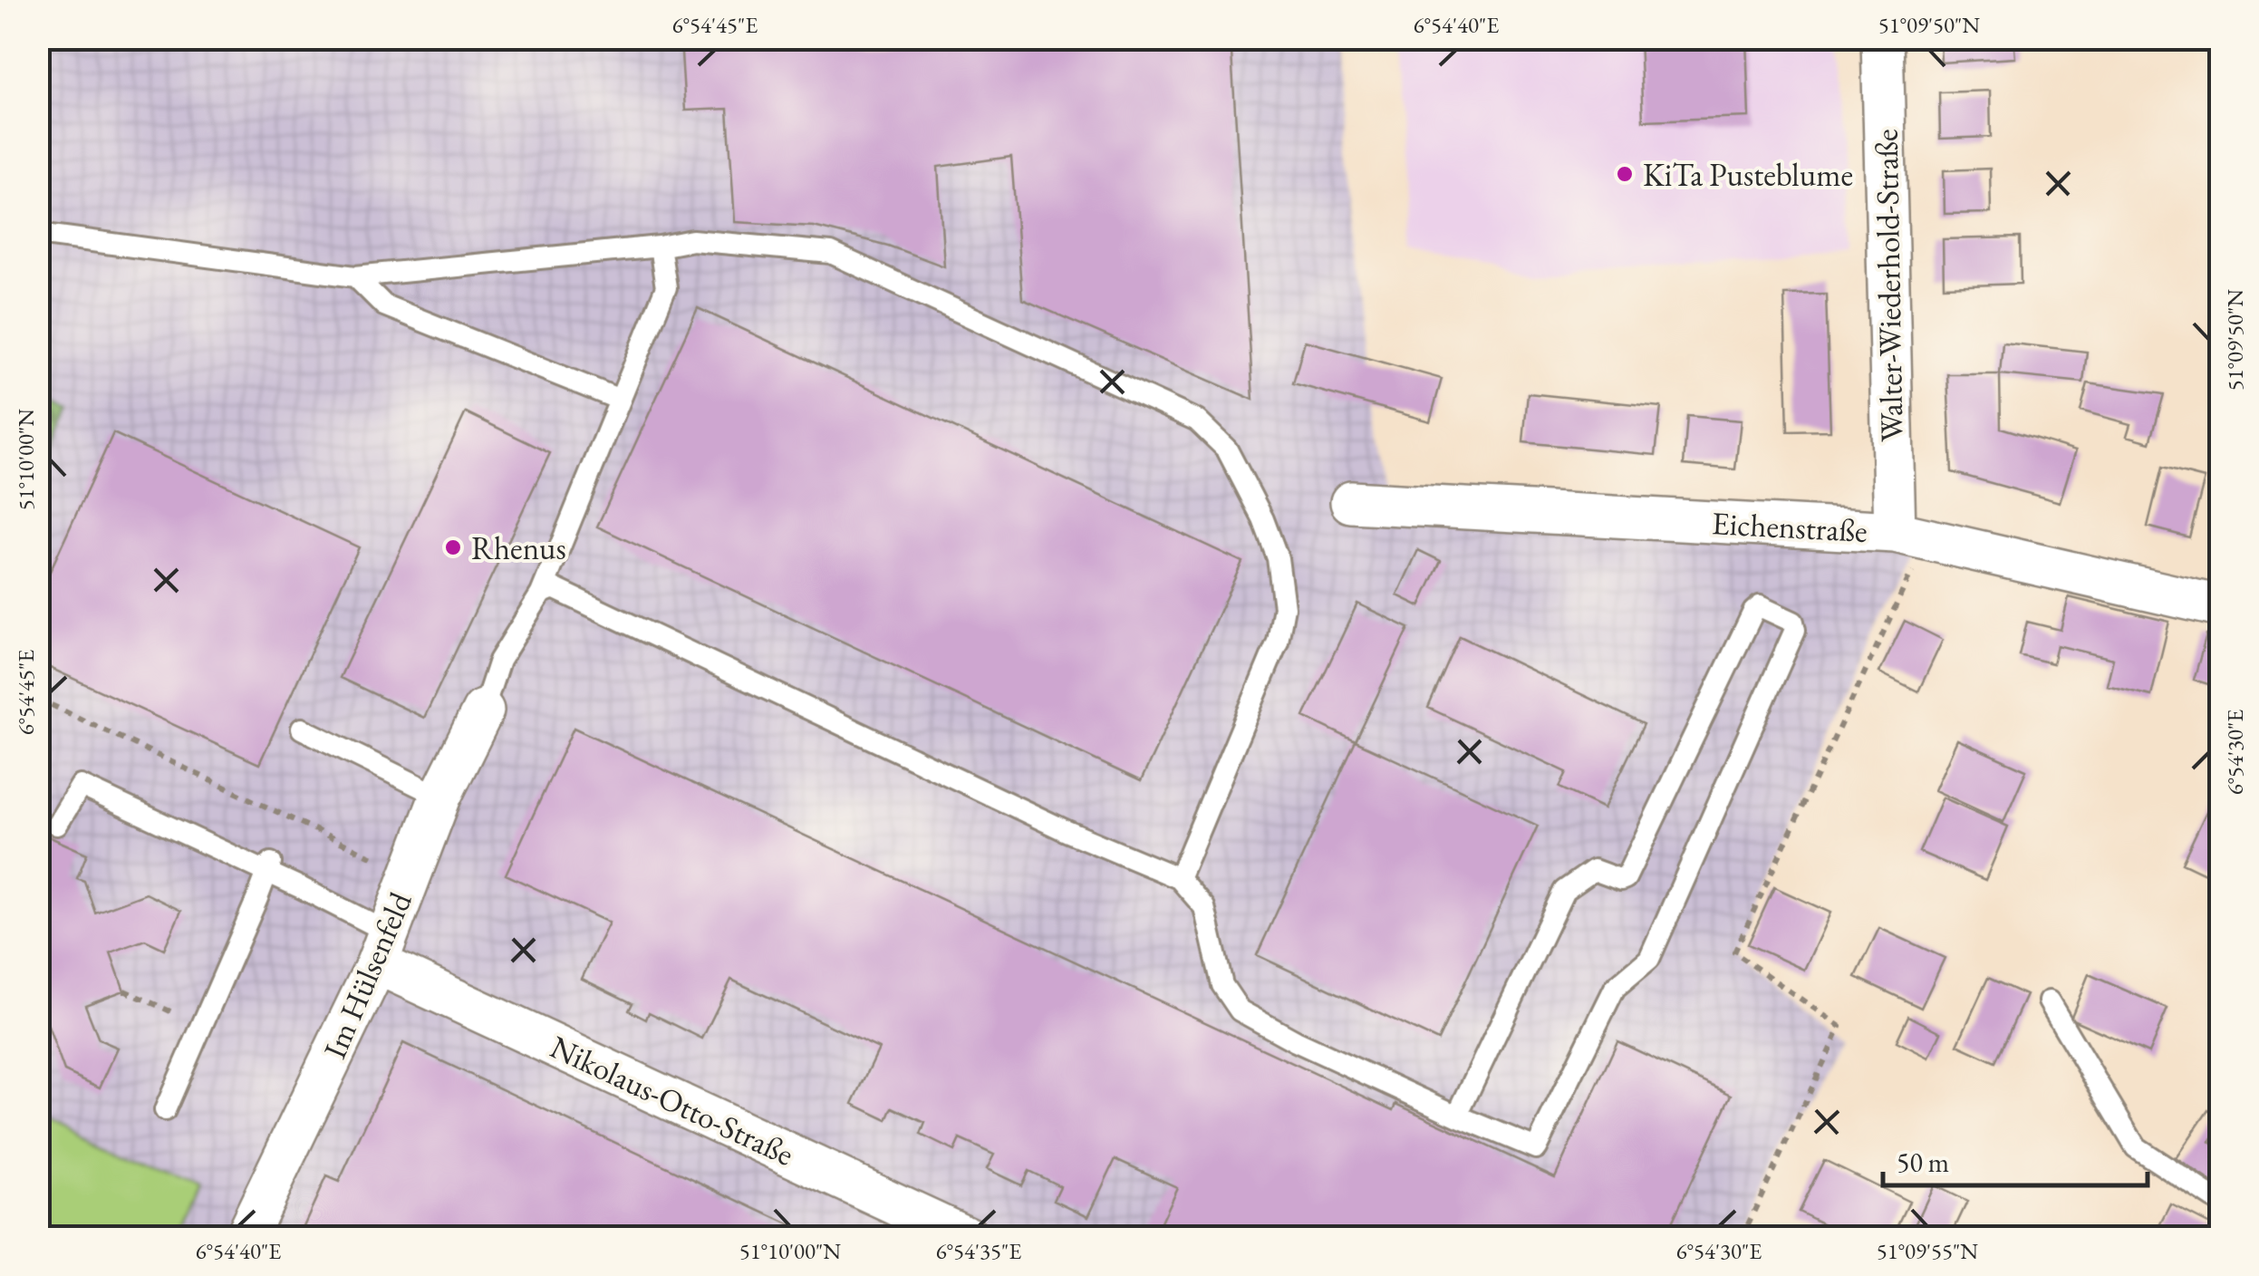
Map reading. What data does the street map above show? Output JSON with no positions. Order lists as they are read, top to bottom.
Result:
{
  "streets": {
    "street": [
      "Walter-Wiederhold-Straße",
      "Eichenstraße",
      "Im Hülsenfeld",
      "Nikolaus-Otto-Straße"
    ]
  },
  "crossings": [
    ["Walter-Wiederhold-Straße", "Eichenstraße"],
    ["Im Hülsenfeld", "Nikolaus-Otto-Straße"]
  ],
  "places": ["KiTa Pusteblume", "Rhenus"],
  "scale_bar": "50 m",
  "coordinates": [
    "6°54'45\"E",
    "6°54'40\"E",
    "51°09'50\"N",
    "51°10'00\"N",
    "6°54'30\"E",
    "6°54'35\"E",
    "51°09'55\"N"
  ]
}
